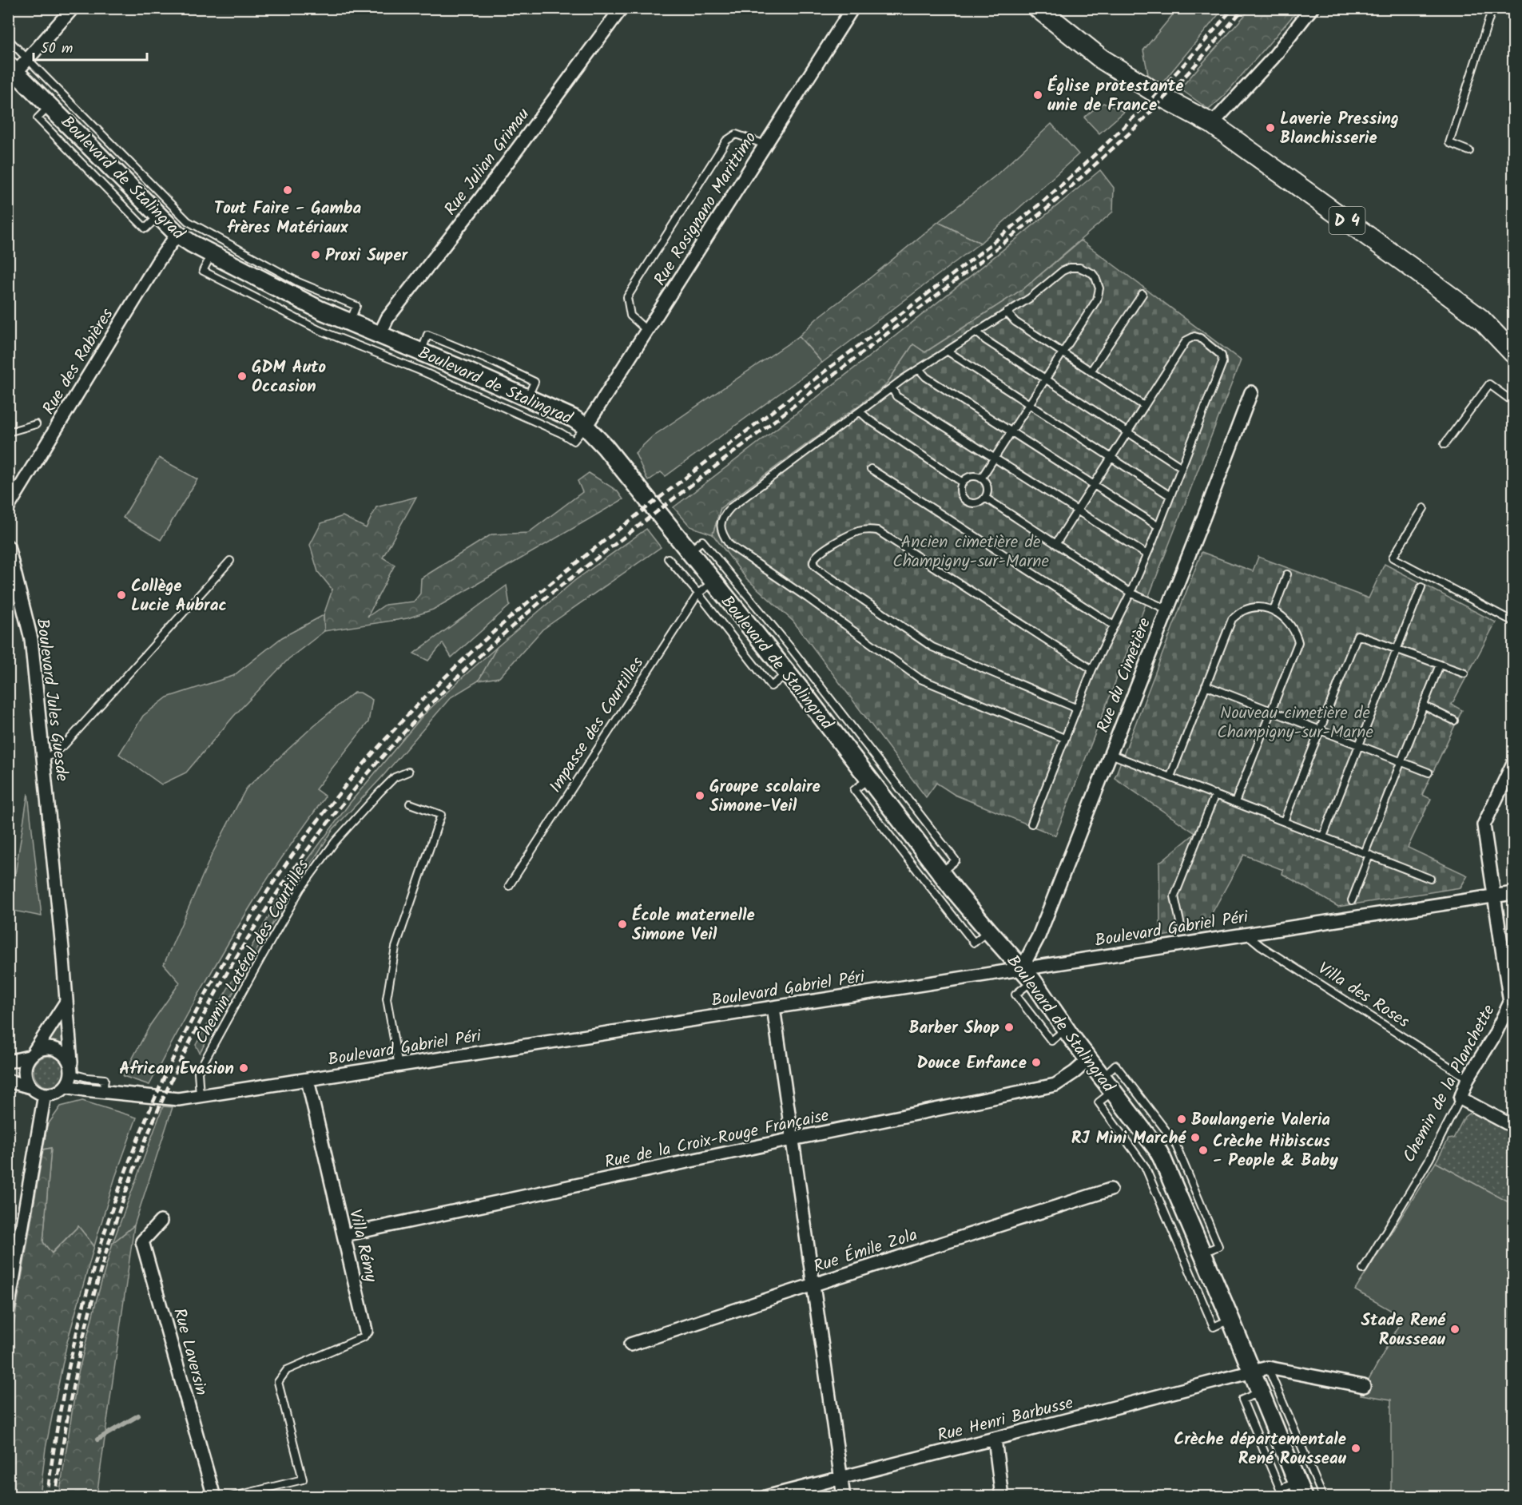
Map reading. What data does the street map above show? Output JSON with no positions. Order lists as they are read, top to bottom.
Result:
{
  "streets": {
    "main road": ["Boulevard de Stalingrad", "D 4"],
    "street": [
      "Rue Julian Grimau",
      "Rue Rosignano Marittimo",
      "Rue des Rabières",
      "Rue du Cimetière",
      "Boulevard Jules Guesde",
      "Boulevard Gabriel Péri",
      "Chemin de la Planchette",
      "Rue de la Croix-Rouge Française",
      "Villa Rémy",
      "Rue Émile Zola",
      "Rue Laversin",
      "Rue Henri Barbusse"
    ],
    "lane": ["Impasse des Courtilles", "Chemin Latéral des Courtilles", "Villa des Roses"]
  },
  "crossings": [
    ["Rue Julian Grimau", "Boulevard de Stalingrad"],
    ["Boulevard de Stalingrad", "Rue Rosignano Marittimo"],
    ["Boulevard de Stalingrad", "Rue des Rabières"],
    ["Boulevard de Stalingrad", "Rue du Cimetière"],
    ["Boulevard de Stalingrad", "Impasse des Courtilles"],
    ["Boulevard de Stalingrad", "Boulevard Gabriel Péri"],
    ["Boulevard de Stalingrad", "Rue de la Croix-Rouge Française"],
    ["Boulevard de Stalingrad", "Rue Henri Barbusse"],
    ["Rue du Cimetière", "Boulevard Gabriel Péri"],
    ["Boulevard Jules Guesde", "Boulevard Gabriel Péri"],
    ["Boulevard Gabriel Péri", "Chemin Latéral des Courtilles"],
    ["Boulevard Gabriel Péri", "Villa des Roses"],
    ["Boulevard Gabriel Péri", "Chemin de la Planchette"],
    ["Boulevard Gabriel Péri", "Villa Rémy"],
    ["Villa des Roses", "Chemin de la Planchette"],
    ["Rue de la Croix-Rouge Française", "Villa Rémy"]
  ],
  "parks": ["Ancien cimetière de Champigny-sur-Marne", "Nouveau cimetière de Champigny-sur-Marne"],
  "places": [
    "Église protestante unie de France",
    "Laverie Pressing Blanchisserie",
    "Tout Faire - Gamba frères Matériaux",
    "Proxi Super",
    "GDM Auto Occasion",
    "Collège Lucie Aubrac",
    "Groupe scolaire Simone-Veil",
    "École maternelle Simone Veil",
    "Barber Shop",
    "Douce Enfance",
    "African Evasion",
    "Boulangerie Valeria",
    "RJ Mini Marché",
    "Crèche Hibiscus - People & Baby",
    "Stade René Rousseau",
    "Crèche départementale René Rousseau"
  ],
  "scale_bar": "50 m"
}
